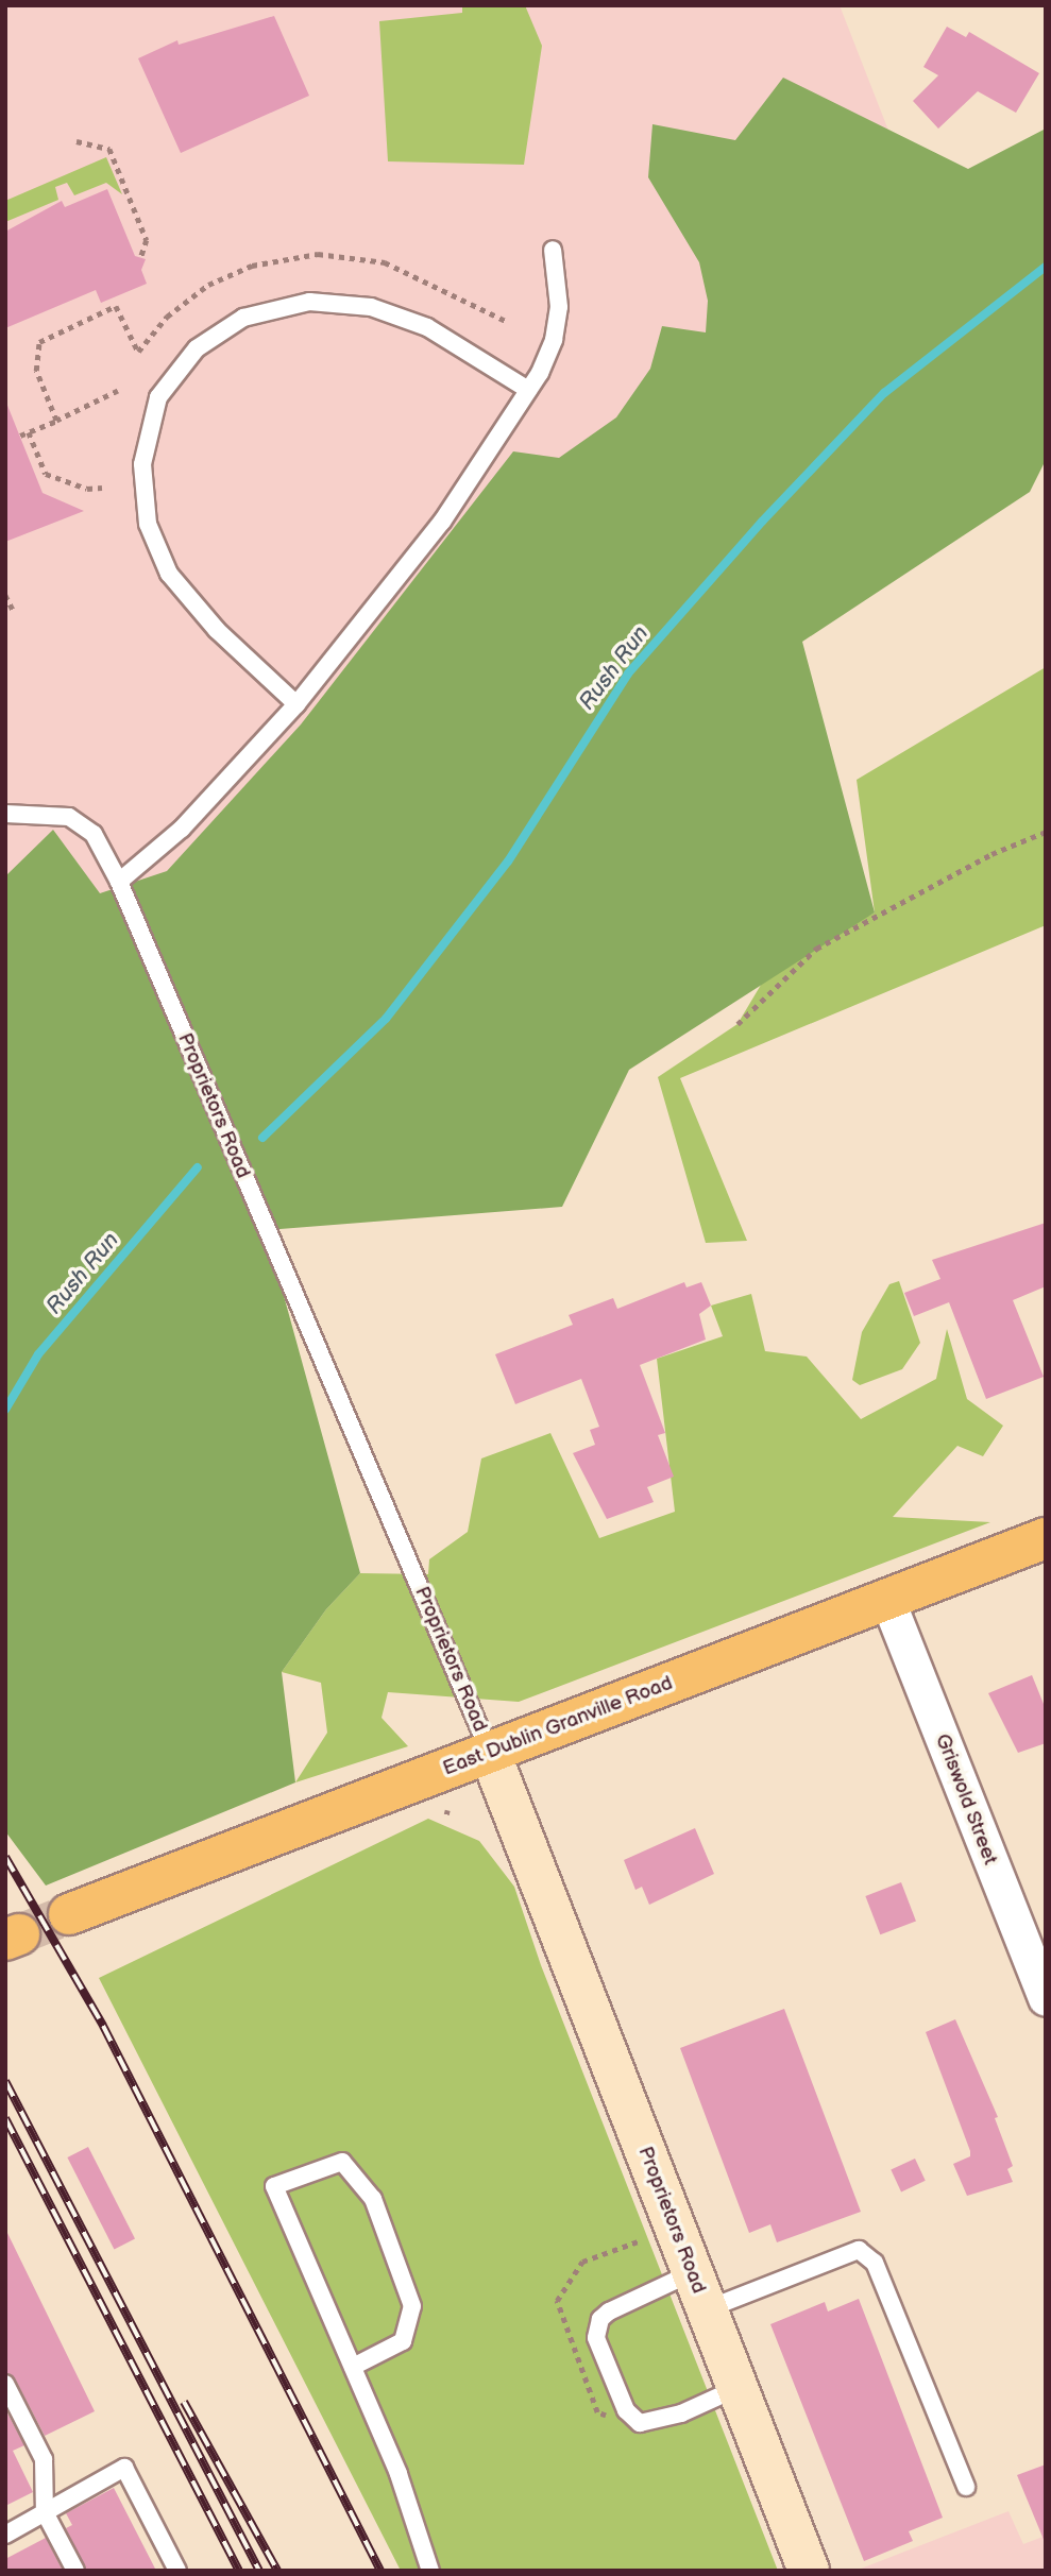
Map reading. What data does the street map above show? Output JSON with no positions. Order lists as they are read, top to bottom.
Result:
{
  "streets": {
    "main road": ["East Dublin Granville Road"],
    "street": ["Proprietors Road", "Griswold Street"]
  },
  "crossings": [
    ["Proprietors Road", "East Dublin Granville Road"],
    ["East Dublin Granville Road", "Griswold Street"]
  ],
  "water": ["Rush Run"]
}
